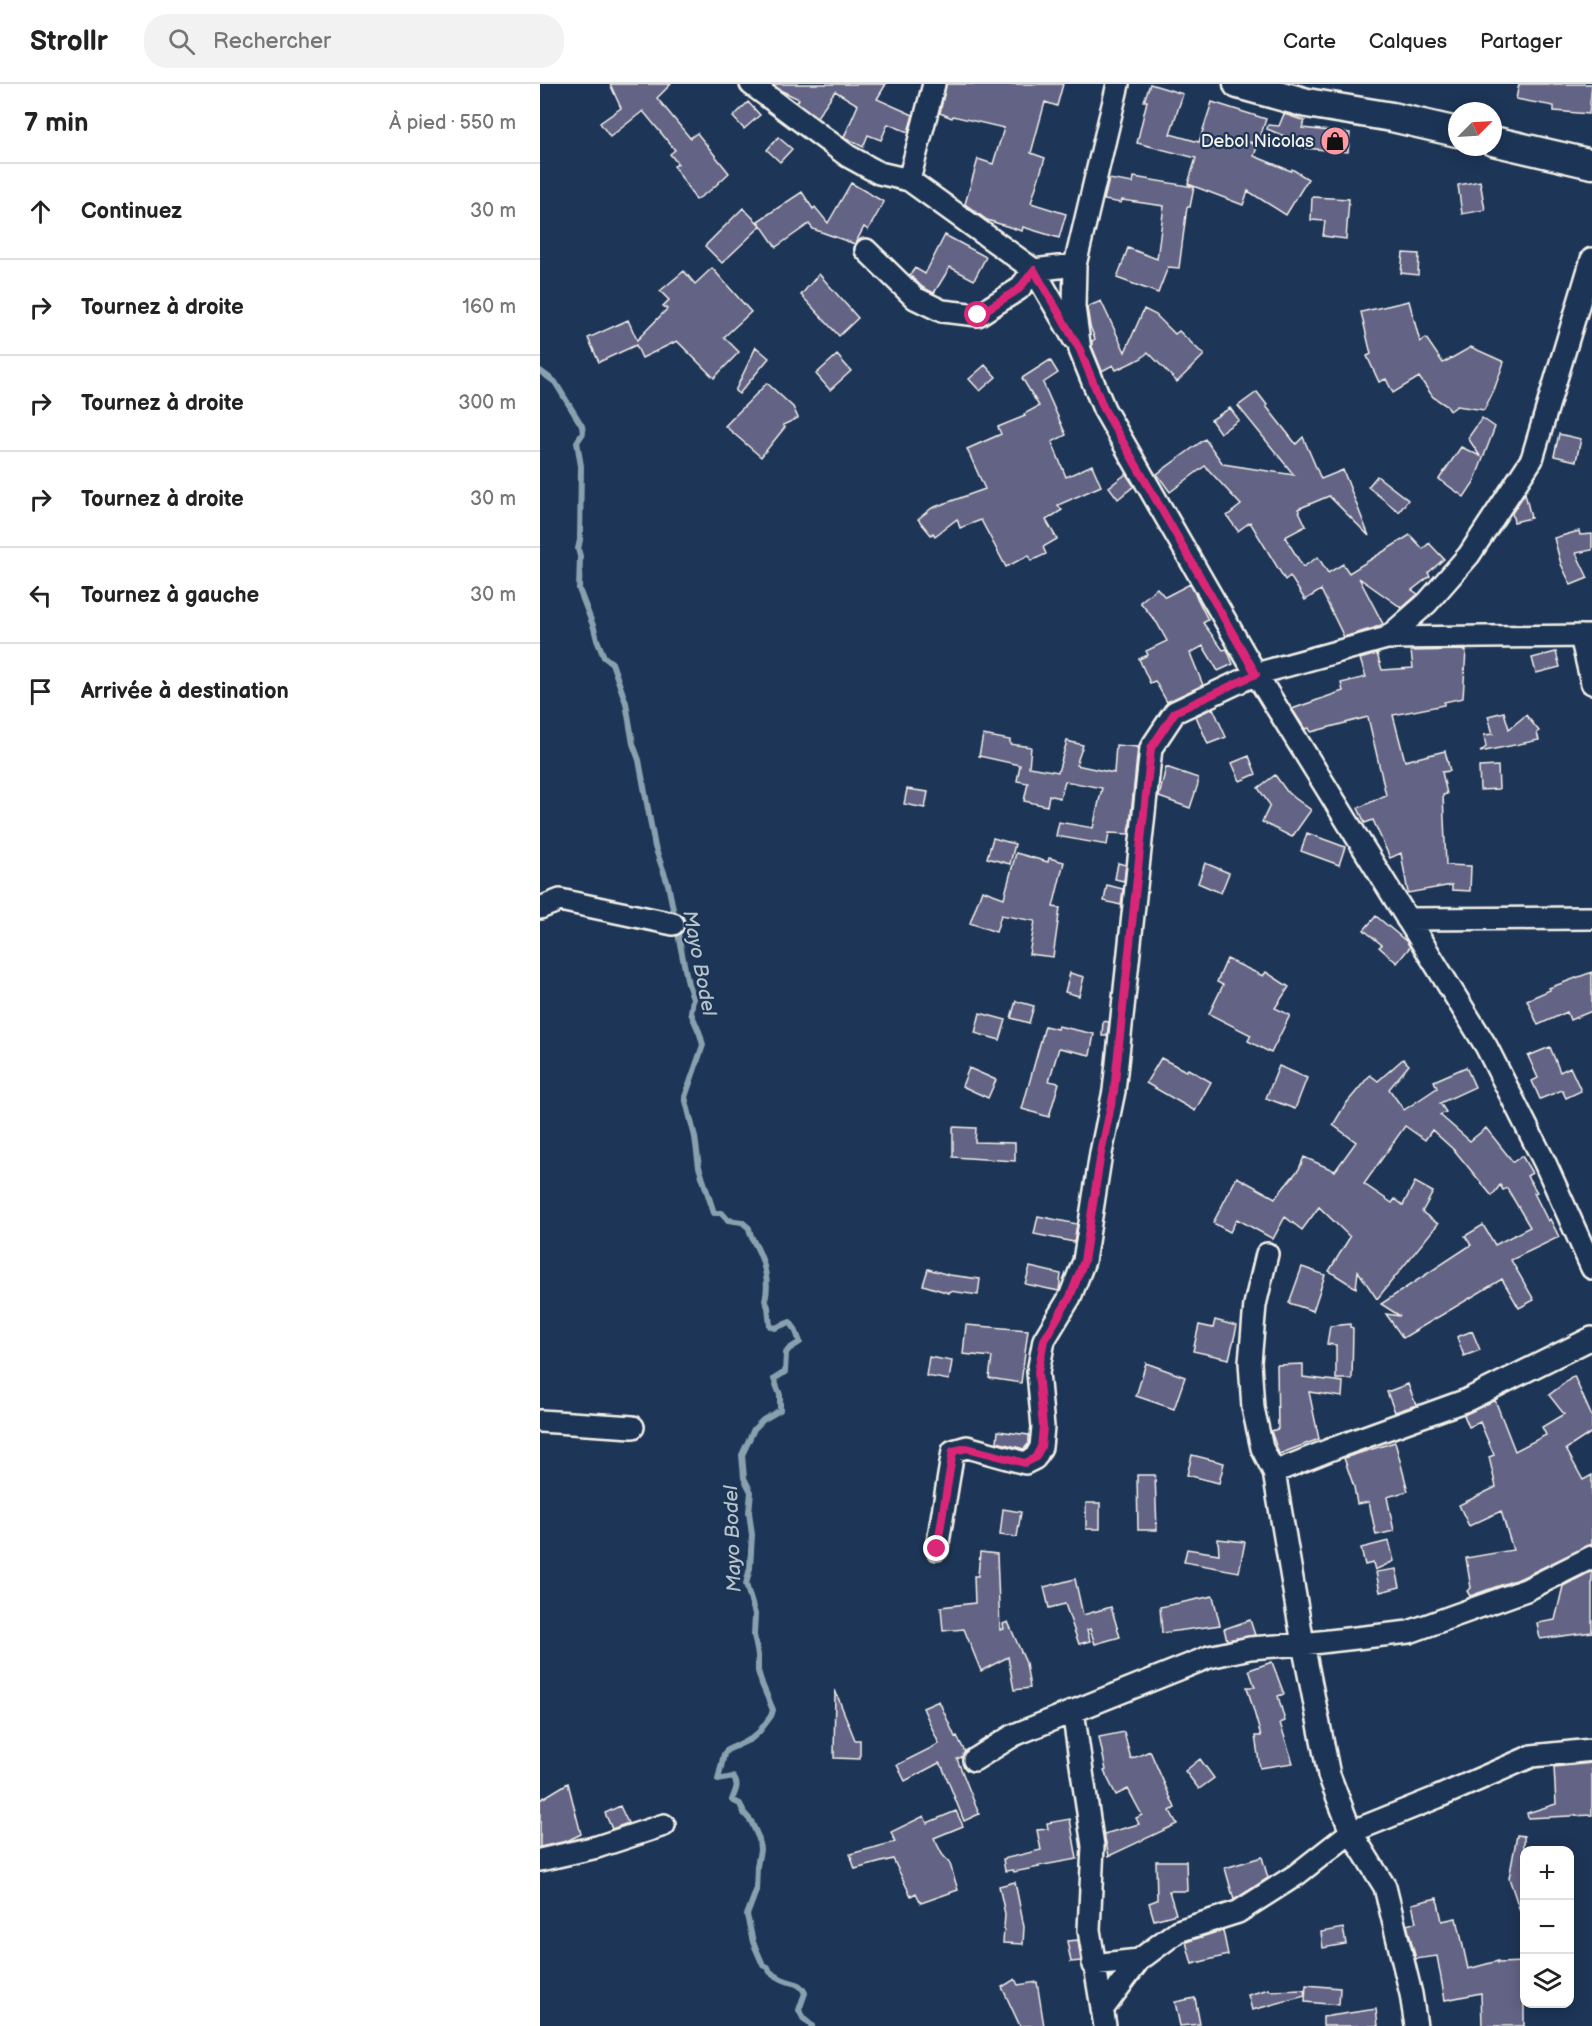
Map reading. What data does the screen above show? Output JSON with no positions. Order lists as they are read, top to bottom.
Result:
{
  "water": ["Mayo Bodel"],
  "places": {
    "shop": ["Debol Nicolas"]
  },
  "north": "top right",
  "page": {
    "header": "Strollr",
    "search": "Rechercher",
    "nav": ["Carte", "Calques", "Partager"],
    "heading": ["7 min", "À pied · 550 m"],
    "list": [
      ["Continuez", "30 m"],
      ["Tournez à droite", "160 m"],
      ["Tournez à droite", "300 m"],
      ["Tournez à droite", "30 m"],
      ["Tournez à gauche", "30 m"],
      "Arrivée à destination"
    ],
    "map_buttons": ["+", "−"]
  }
}
